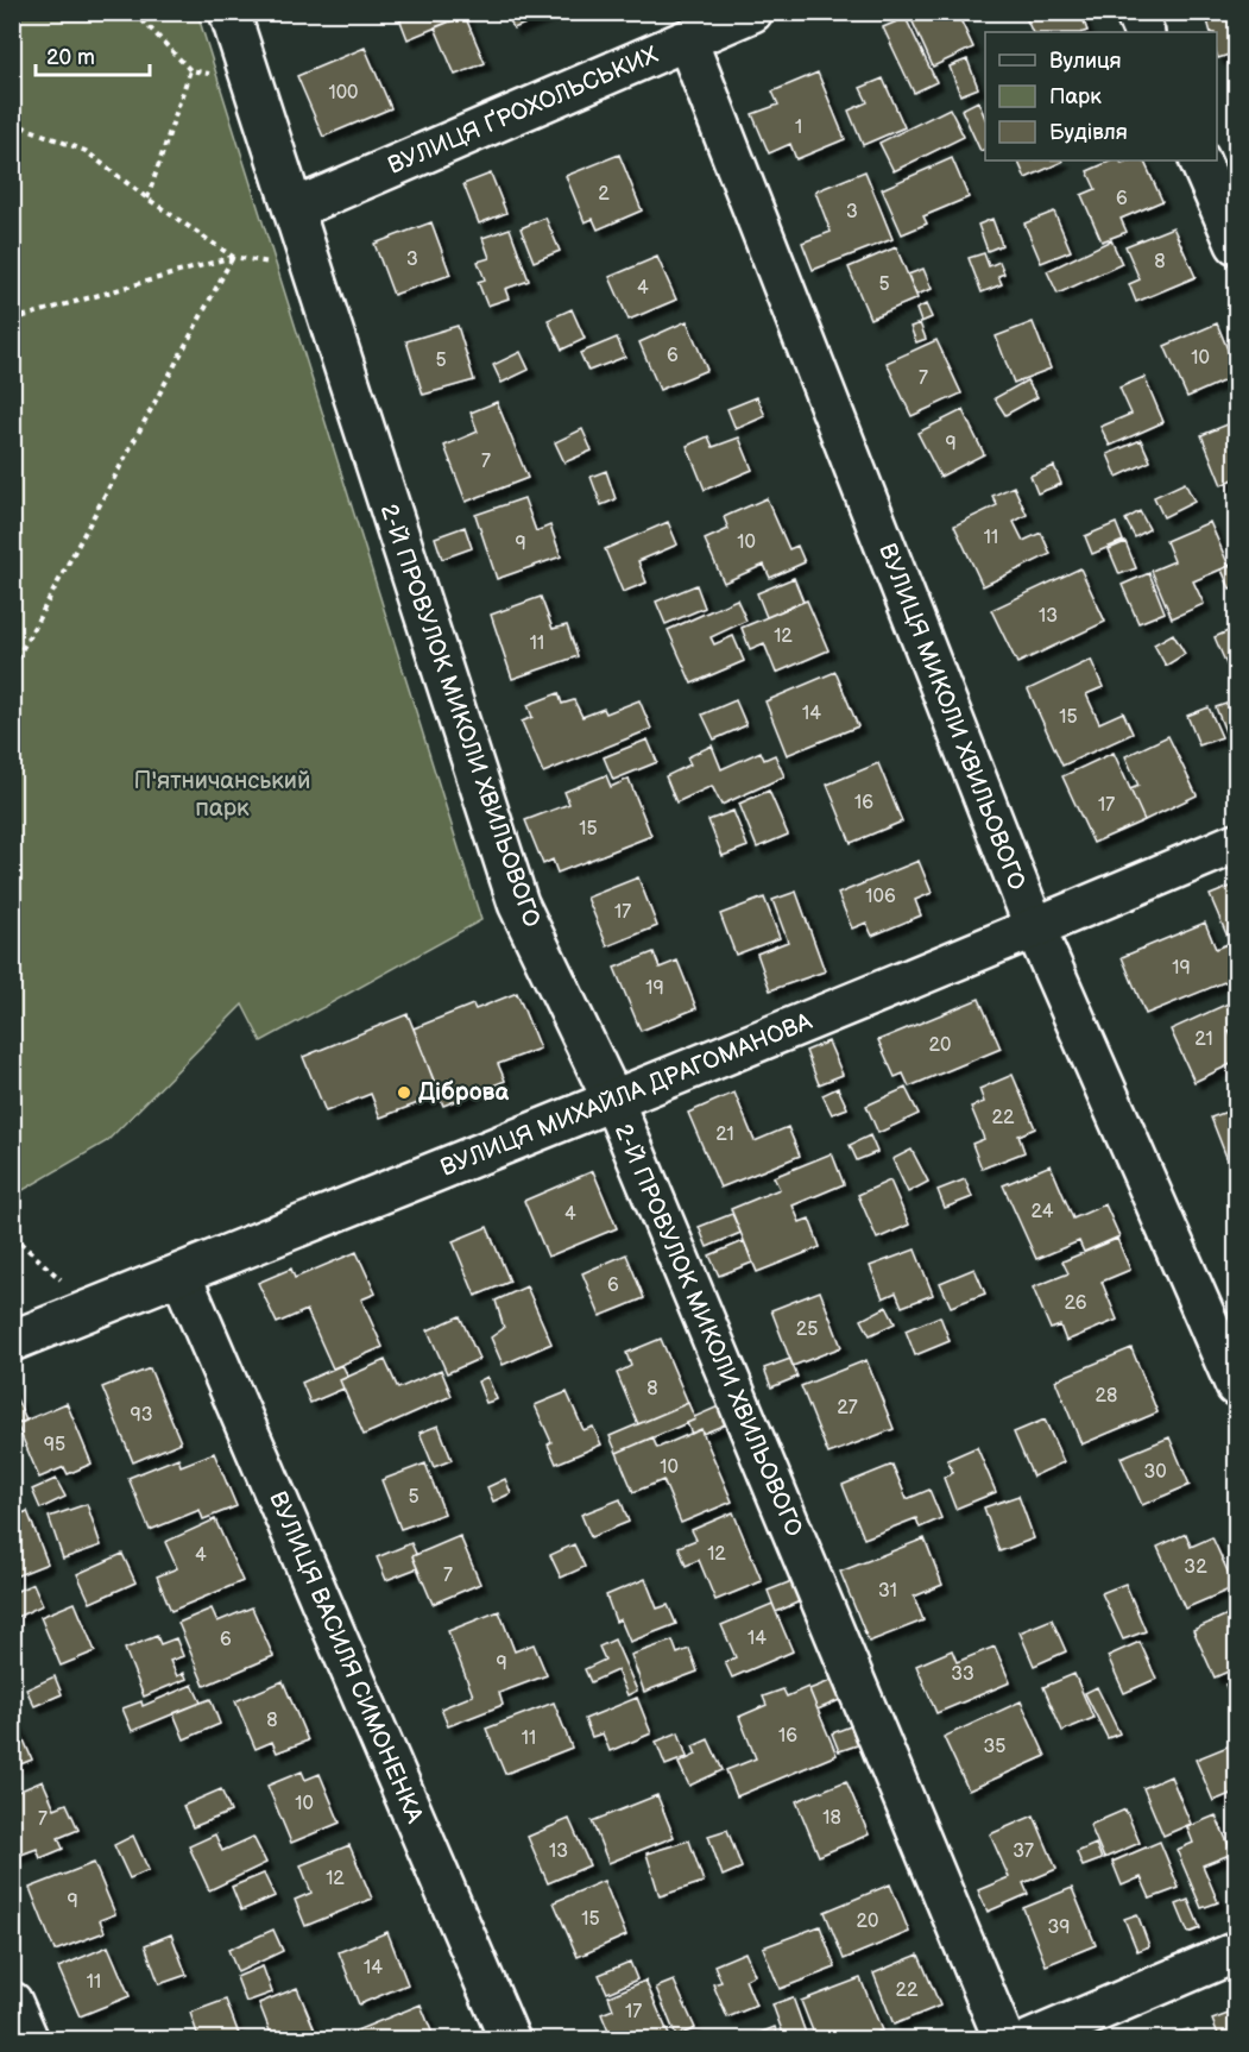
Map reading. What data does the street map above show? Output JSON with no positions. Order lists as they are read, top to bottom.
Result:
{
  "streets": {
    "street": [
      "ВУЛИЦЯ ҐРОХОЛЬСЬКИХ",
      "2-Й ПРОВУЛОК МИКОЛИ ХВИЛЬОВОГО",
      "ВУЛИЦЯ МИКОЛИ ХВИЛЬОВОГО",
      "ВУЛИЦЯ МИХАЙЛА ДРАГОМАНОВА",
      "ВУЛИЦЯ ВАСИЛЯ СИМОНЕНКА"
    ]
  },
  "crossings": [
    ["ВУЛИЦЯ ҐРОХОЛЬСЬКИХ", "2-Й ПРОВУЛОК МИКОЛИ ХВИЛЬОВОГО"],
    ["ВУЛИЦЯ ҐРОХОЛЬСЬКИХ", "ВУЛИЦЯ МИКОЛИ ХВИЛЬОВОГО"],
    ["2-Й ПРОВУЛОК МИКОЛИ ХВИЛЬОВОГО", "ВУЛИЦЯ МИХАЙЛА ДРАГОМАНОВА"],
    ["ВУЛИЦЯ МИКОЛИ ХВИЛЬОВОГО", "ВУЛИЦЯ МИХАЙЛА ДРАГОМАНОВА"],
    ["ВУЛИЦЯ МИХАЙЛА ДРАГОМАНОВА", "ВУЛИЦЯ ВАСИЛЯ СИМОНЕНКА"]
  ],
  "parks": ["П'ятничанський парк"],
  "places": ["Діброва"],
  "house_numbers": [
    "100",
    "1",
    "2",
    "6",
    "3",
    "3",
    "8",
    "5",
    "4",
    "6",
    "10",
    "5",
    "7",
    "9",
    "7",
    "11",
    "10",
    "9",
    "13",
    "12",
    "11",
    "14",
    "15",
    "16",
    "17",
    "15",
    "106",
    "17",
    "19",
    "19",
    "21",
    "20",
    "22",
    "21",
    "24",
    "4",
    "6",
    "26",
    "25",
    "8",
    "28",
    "27",
    "93",
    "95",
    "10",
    "30",
    "5",
    "12",
    "4",
    "32",
    "7",
    "31",
    "14",
    "6",
    "9",
    "33",
    "8",
    "16",
    "11",
    "35",
    "10",
    "18",
    "7",
    "13",
    "37",
    "12",
    "9",
    "15",
    "20",
    "39",
    "14",
    "11",
    "22",
    "17"
  ],
  "legend": ["Вулиця", "Парк", "Будівля"],
  "scale_bar": "20 m"
}
